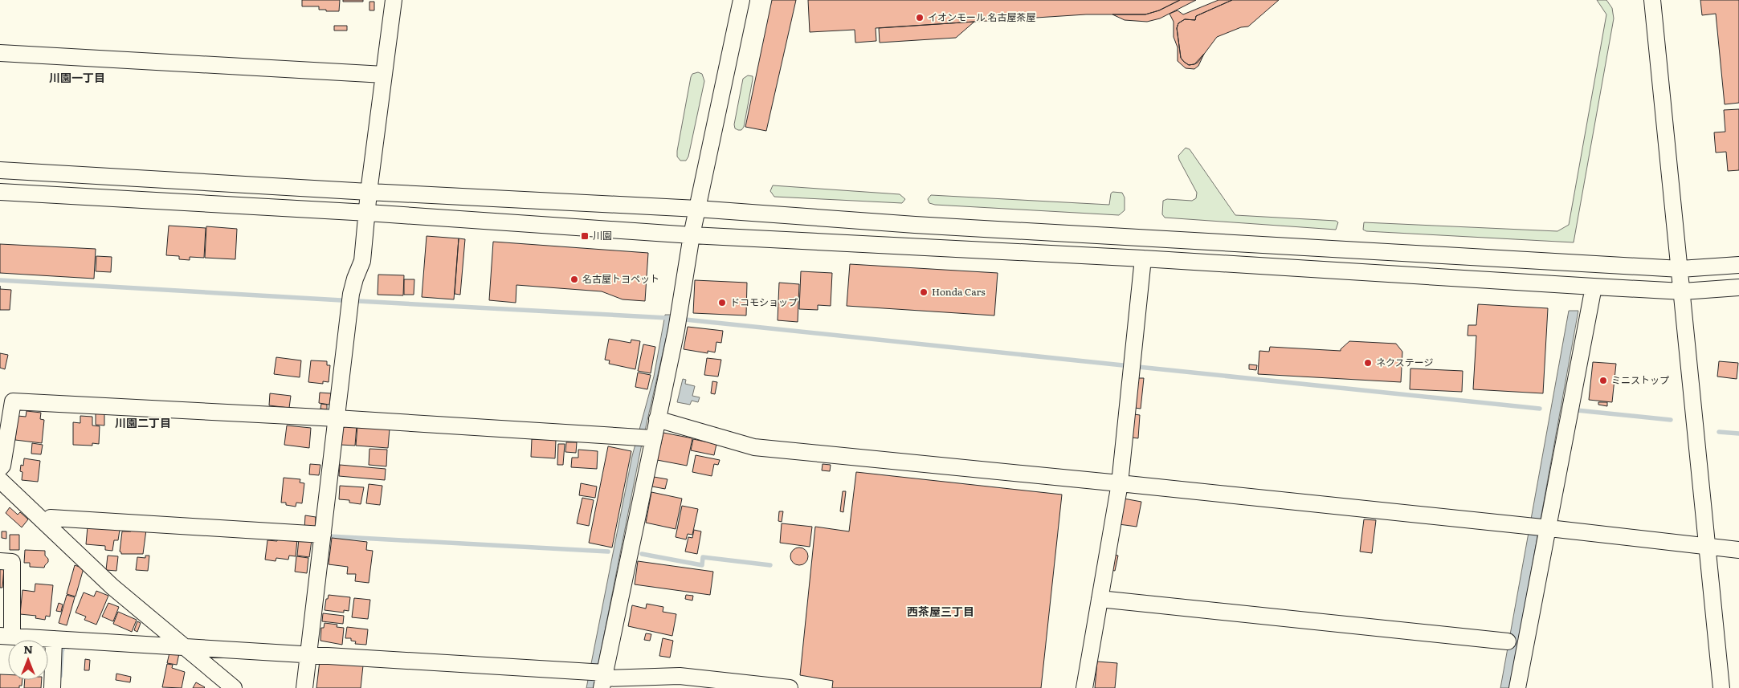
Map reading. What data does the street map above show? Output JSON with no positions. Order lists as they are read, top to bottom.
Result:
{
  "districts": ["川園一丁目", "川園二丁目", "西茶屋三丁目"],
  "places": {
    "other": [
      "イオンモール 名古屋茶屋",
      "名古屋トヨペット",
      "Honda Cars",
      "ドコモショップ",
      "ネクステージ",
      "ミニストップ"
    ],
    "transit": ["川園"]
  },
  "north": "top"
}
